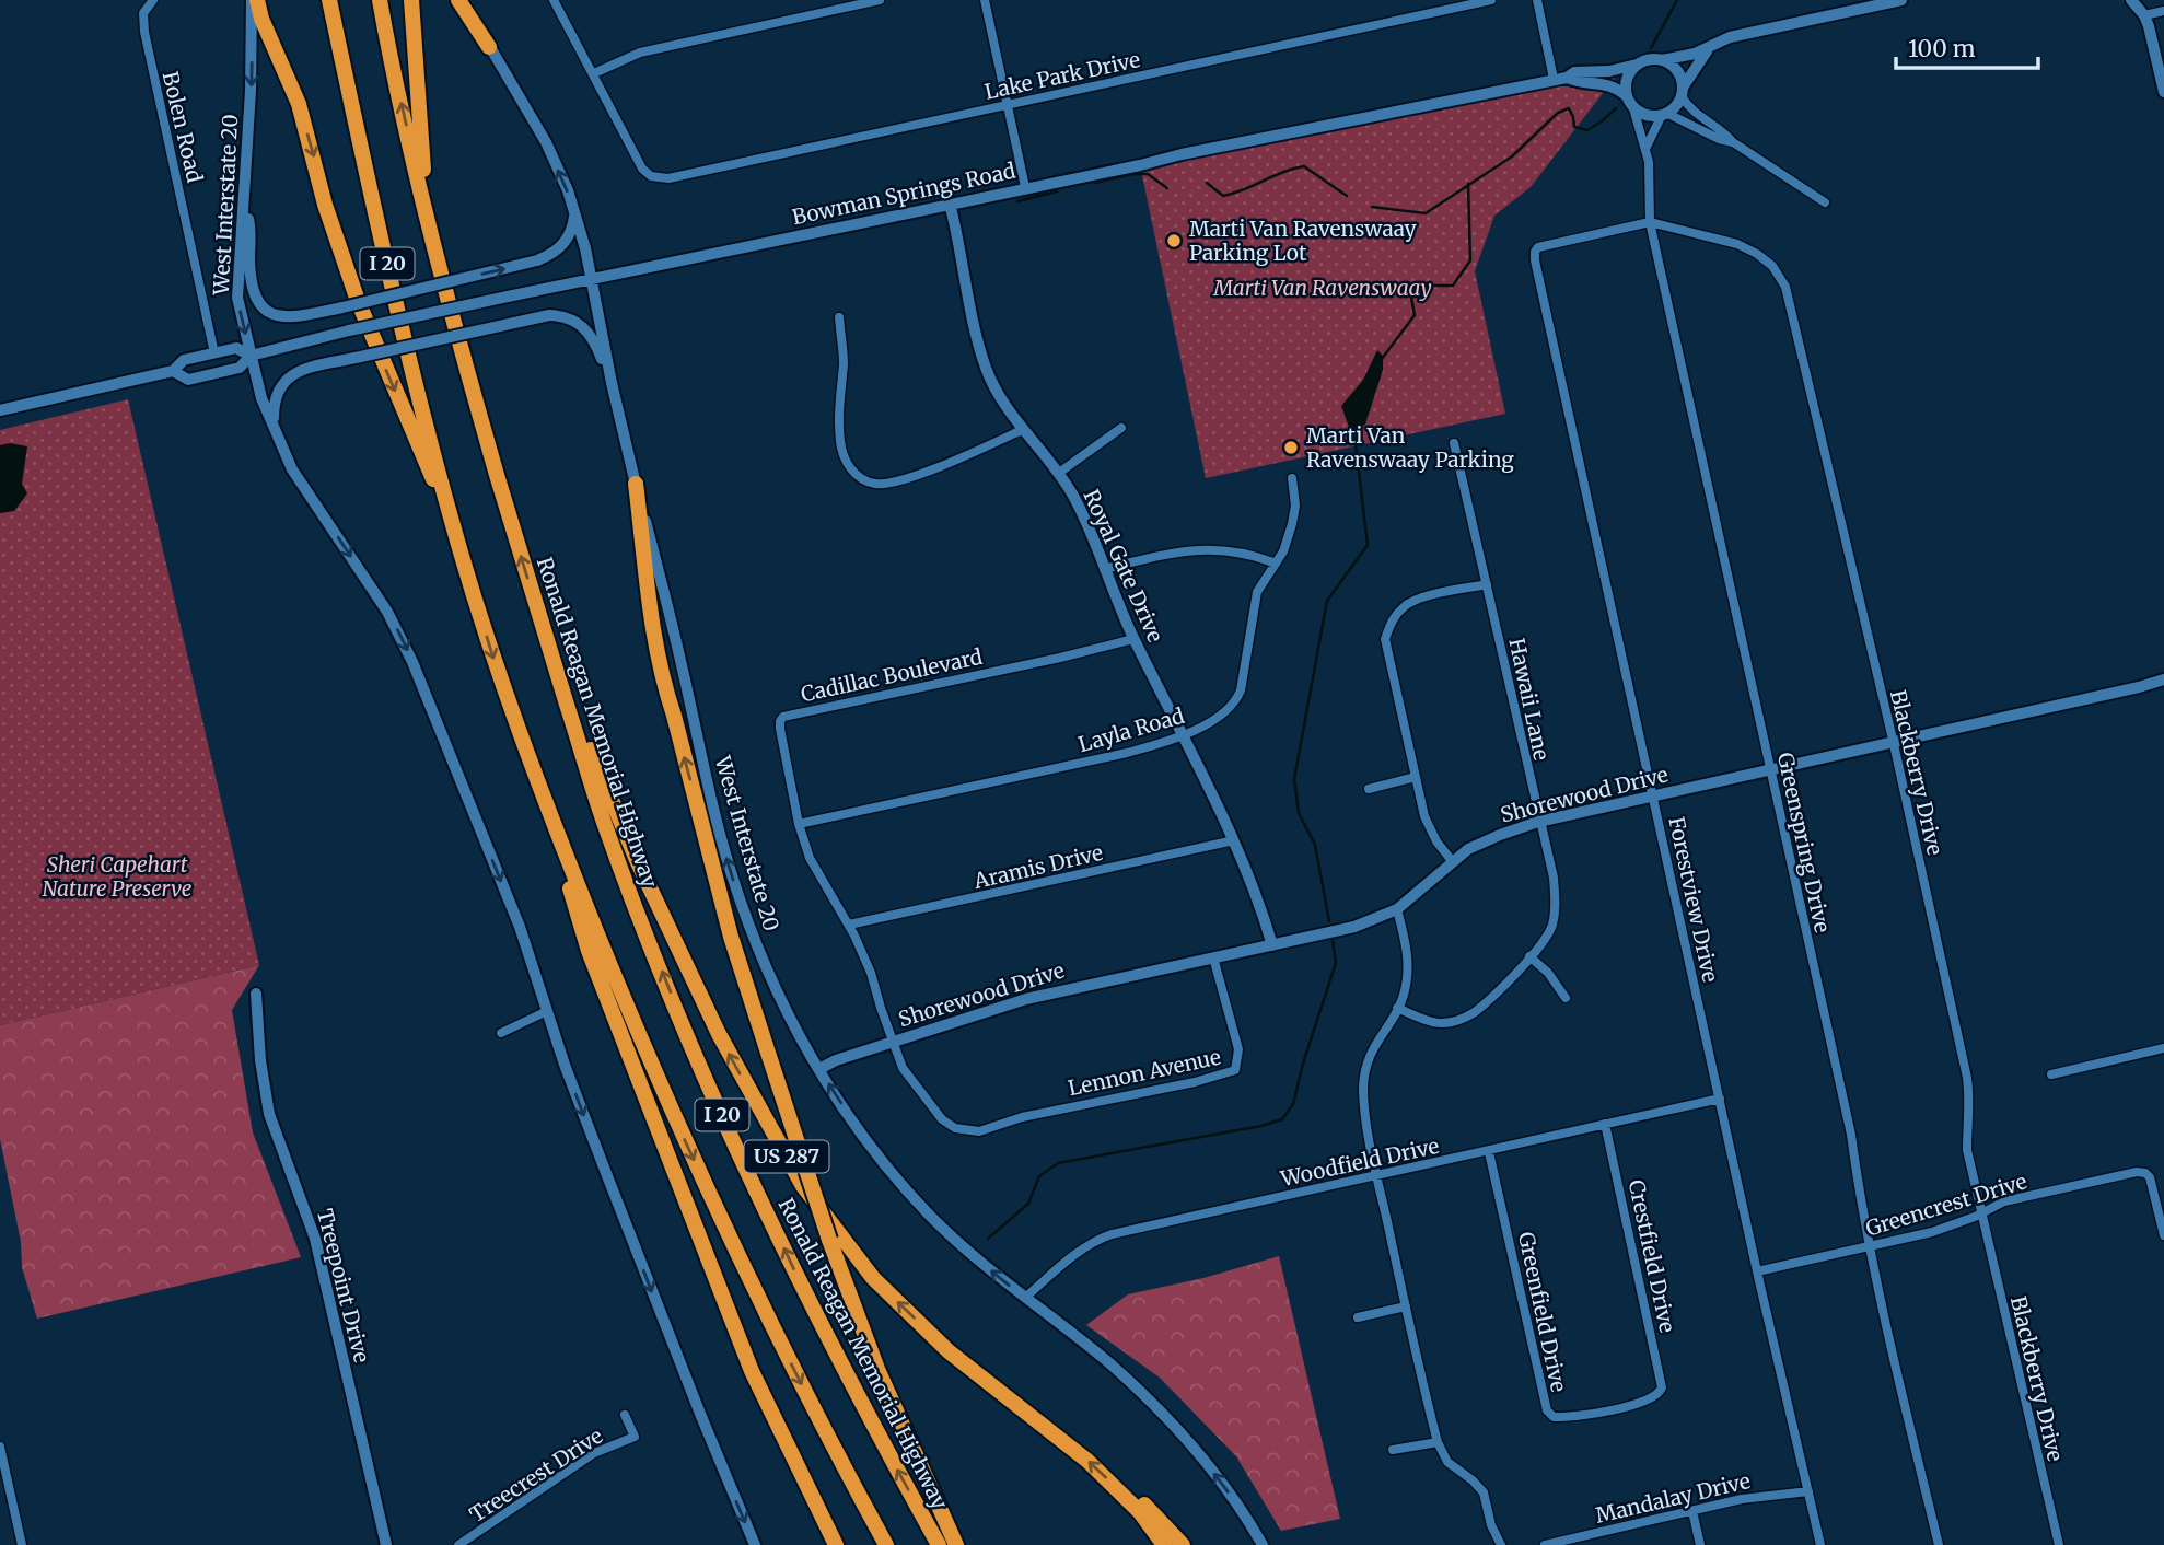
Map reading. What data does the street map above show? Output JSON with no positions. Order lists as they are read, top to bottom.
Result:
{
  "streets": {
    "highway": ["I 20", "Ronald Reagan Memorial Highway", "US 287"],
    "street": [
      "Lake Park Drive",
      "Bolen Road",
      "Bowman Springs Road",
      "West Interstate 20",
      "Royal Gate Drive",
      "Cadillac Boulevard",
      "Hawaii Lane",
      "Layla Road",
      "Blackberry Drive",
      "Shorewood Drive",
      "Greenspring Drive",
      "Aramis Drive",
      "Forestview Drive",
      "Lennon Avenue",
      "Woodfield Drive",
      "Greencrest Drive",
      "Crestfield Drive",
      "Treepoint Drive",
      "Greenfield Drive",
      "Treecrest Drive",
      "Mandalay Drive"
    ]
  },
  "crossings": [
    ["Bowman Springs Road", "West Interstate 20"],
    ["Bowman Springs Road", "Royal Gate Drive"],
    ["Bowman Springs Road", "Greenspring Drive"],
    ["West Interstate 20", "Shorewood Drive"],
    ["West Interstate 20", "Woodfield Drive"],
    ["Royal Gate Drive", "Cadillac Boulevard"],
    ["Royal Gate Drive", "Layla Road"],
    ["Royal Gate Drive", "Shorewood Drive"],
    ["Royal Gate Drive", "Aramis Drive"],
    ["Cadillac Boulevard", "Layla Road"],
    ["Cadillac Boulevard", "Shorewood Drive"],
    ["Cadillac Boulevard", "Aramis Drive"],
    ["Cadillac Boulevard", "Lennon Avenue"],
    ["Hawaii Lane", "Shorewood Drive"],
    ["Ronald Reagan Memorial Highway", "US 287"],
    ["Blackberry Drive", "Shorewood Drive"],
    ["Blackberry Drive", "Greenspring Drive"],
    ["Blackberry Drive", "Forestview Drive"],
    ["Blackberry Drive", "Greencrest Drive"],
    ["Shorewood Drive", "Greenspring Drive"],
    ["Shorewood Drive", "Forestview Drive"],
    ["Shorewood Drive", "Lennon Avenue"],
    ["Greenspring Drive", "Greencrest Drive"],
    ["Forestview Drive", "Woodfield Drive"],
    ["Forestview Drive", "Greencrest Drive"],
    ["Forestview Drive", "Mandalay Drive"],
    ["Woodfield Drive", "Crestfield Drive"],
    ["Woodfield Drive", "Greenfield Drive"],
    ["Crestfield Drive", "Greenfield Drive"]
  ],
  "parks": ["Marti Van Ravenswaay", "Sheri Capehart Nature Preserve"],
  "places": ["Marti Van Ravenswaay Parking Lot", "Marti Van Ravenswaay Parking"],
  "scale_bar": "100 m"
}
